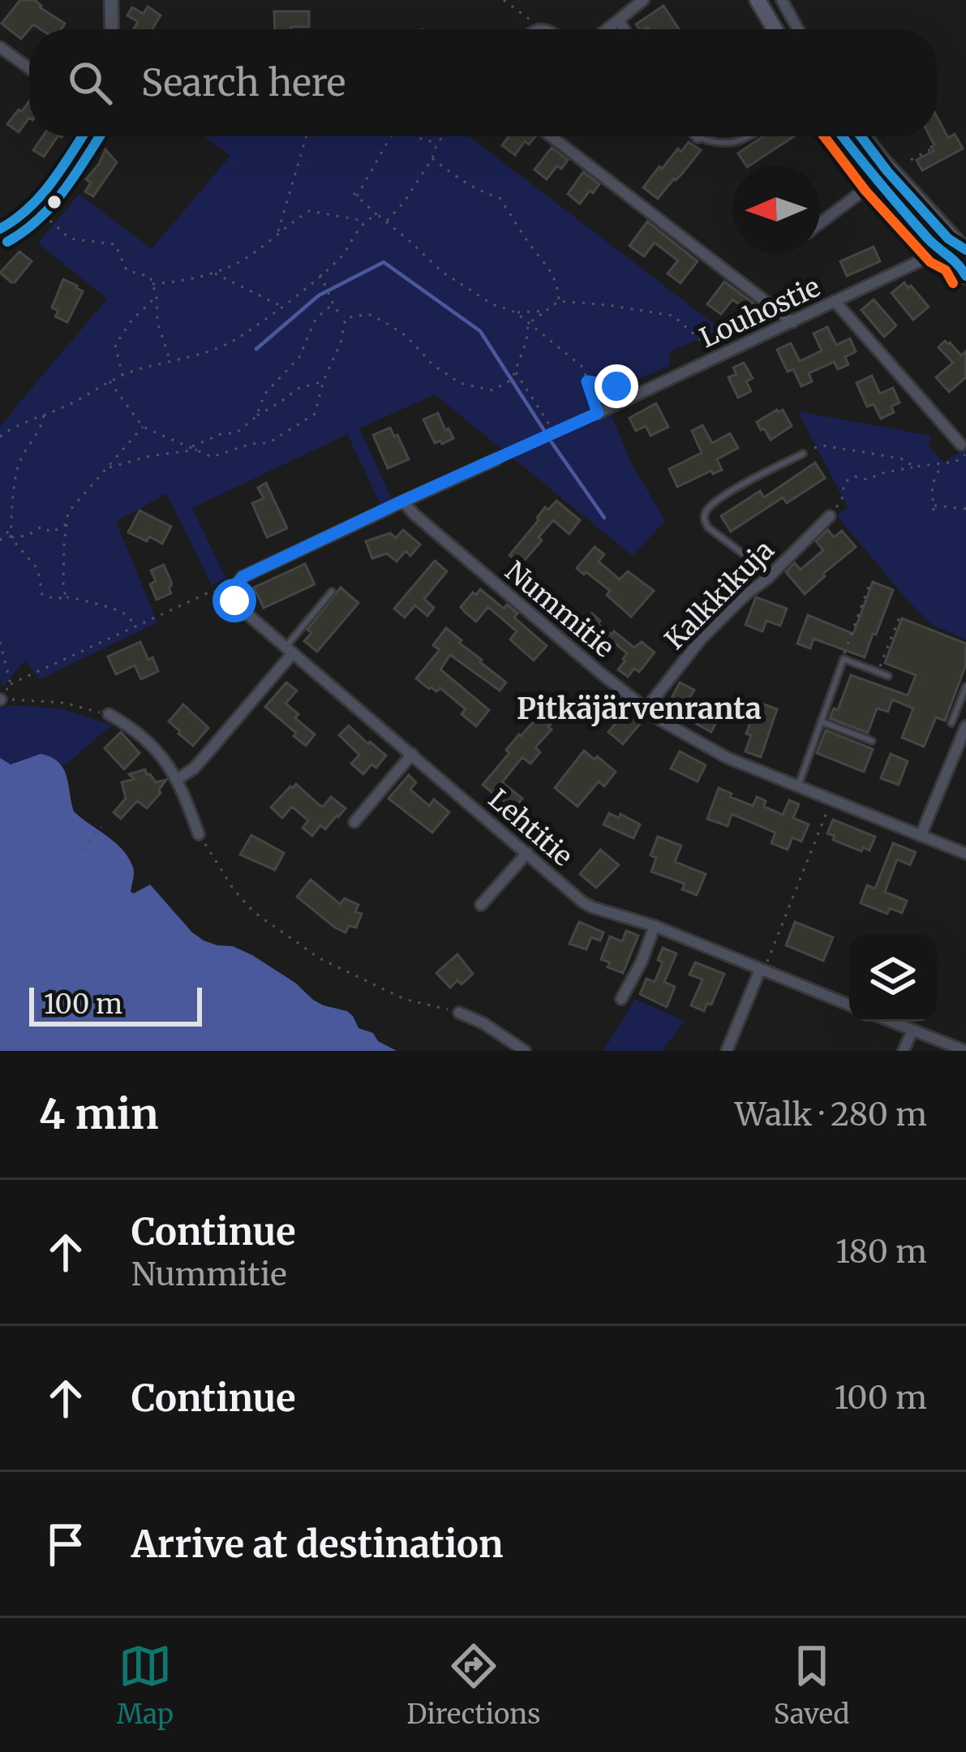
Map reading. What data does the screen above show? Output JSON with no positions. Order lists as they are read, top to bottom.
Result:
{
  "streets": {
    "street": [
      "Louhostie",
      "Kalkkikuja",
      "Nummitie",
      "Lehtitie"
    ]
  },
  "crossings": [
    ["Kalkkikuja", "Nummitie"]
  ],
  "districts": ["Pitkäjärvenranta"],
  "scale_bar": "100 m",
  "north": "left",
  "page": {
    "search": "Search here",
    "scale": "100 m",
    "heading": ["4 min", "Walk · 280 m"],
    "list": [
      ["Continue", "Nummitie", "180 m"],
      ["Continue", "100 m"],
      "Arrive at destination"
    ],
    "nav": ["Map", "Directions", "Saved"]
  }
}
